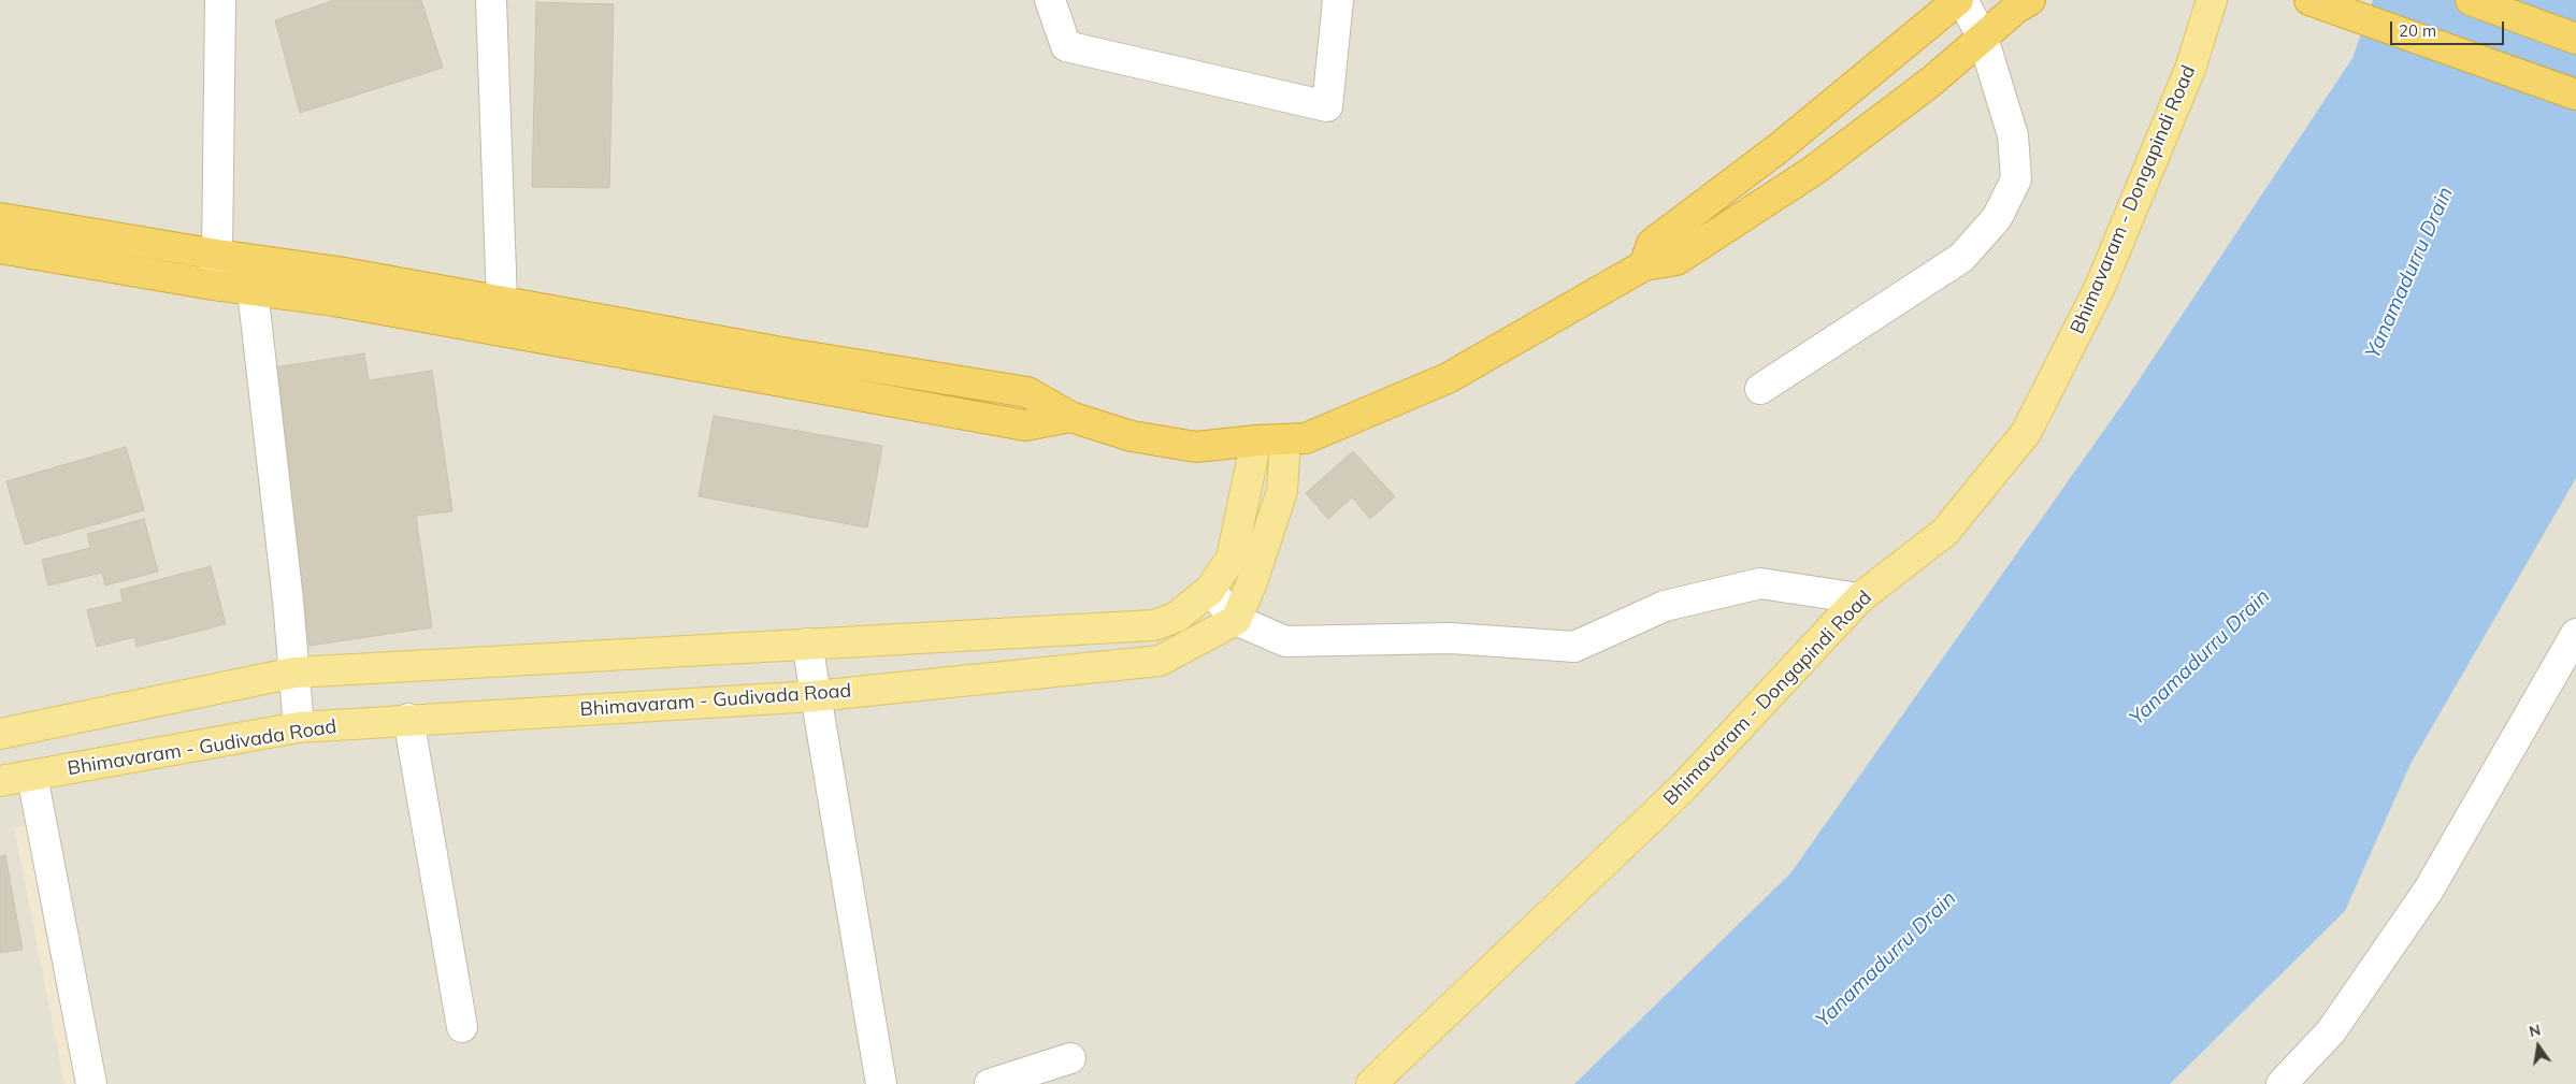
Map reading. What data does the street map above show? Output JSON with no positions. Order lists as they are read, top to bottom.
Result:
{
  "streets": {
    "main road": ["Bhimavaram - Dongapindi Road", "Bhimavaram - Gudivada Road"]
  },
  "water": ["Yanamadurru Drain"],
  "scale_bar": "20 m",
  "north": "top"
}
